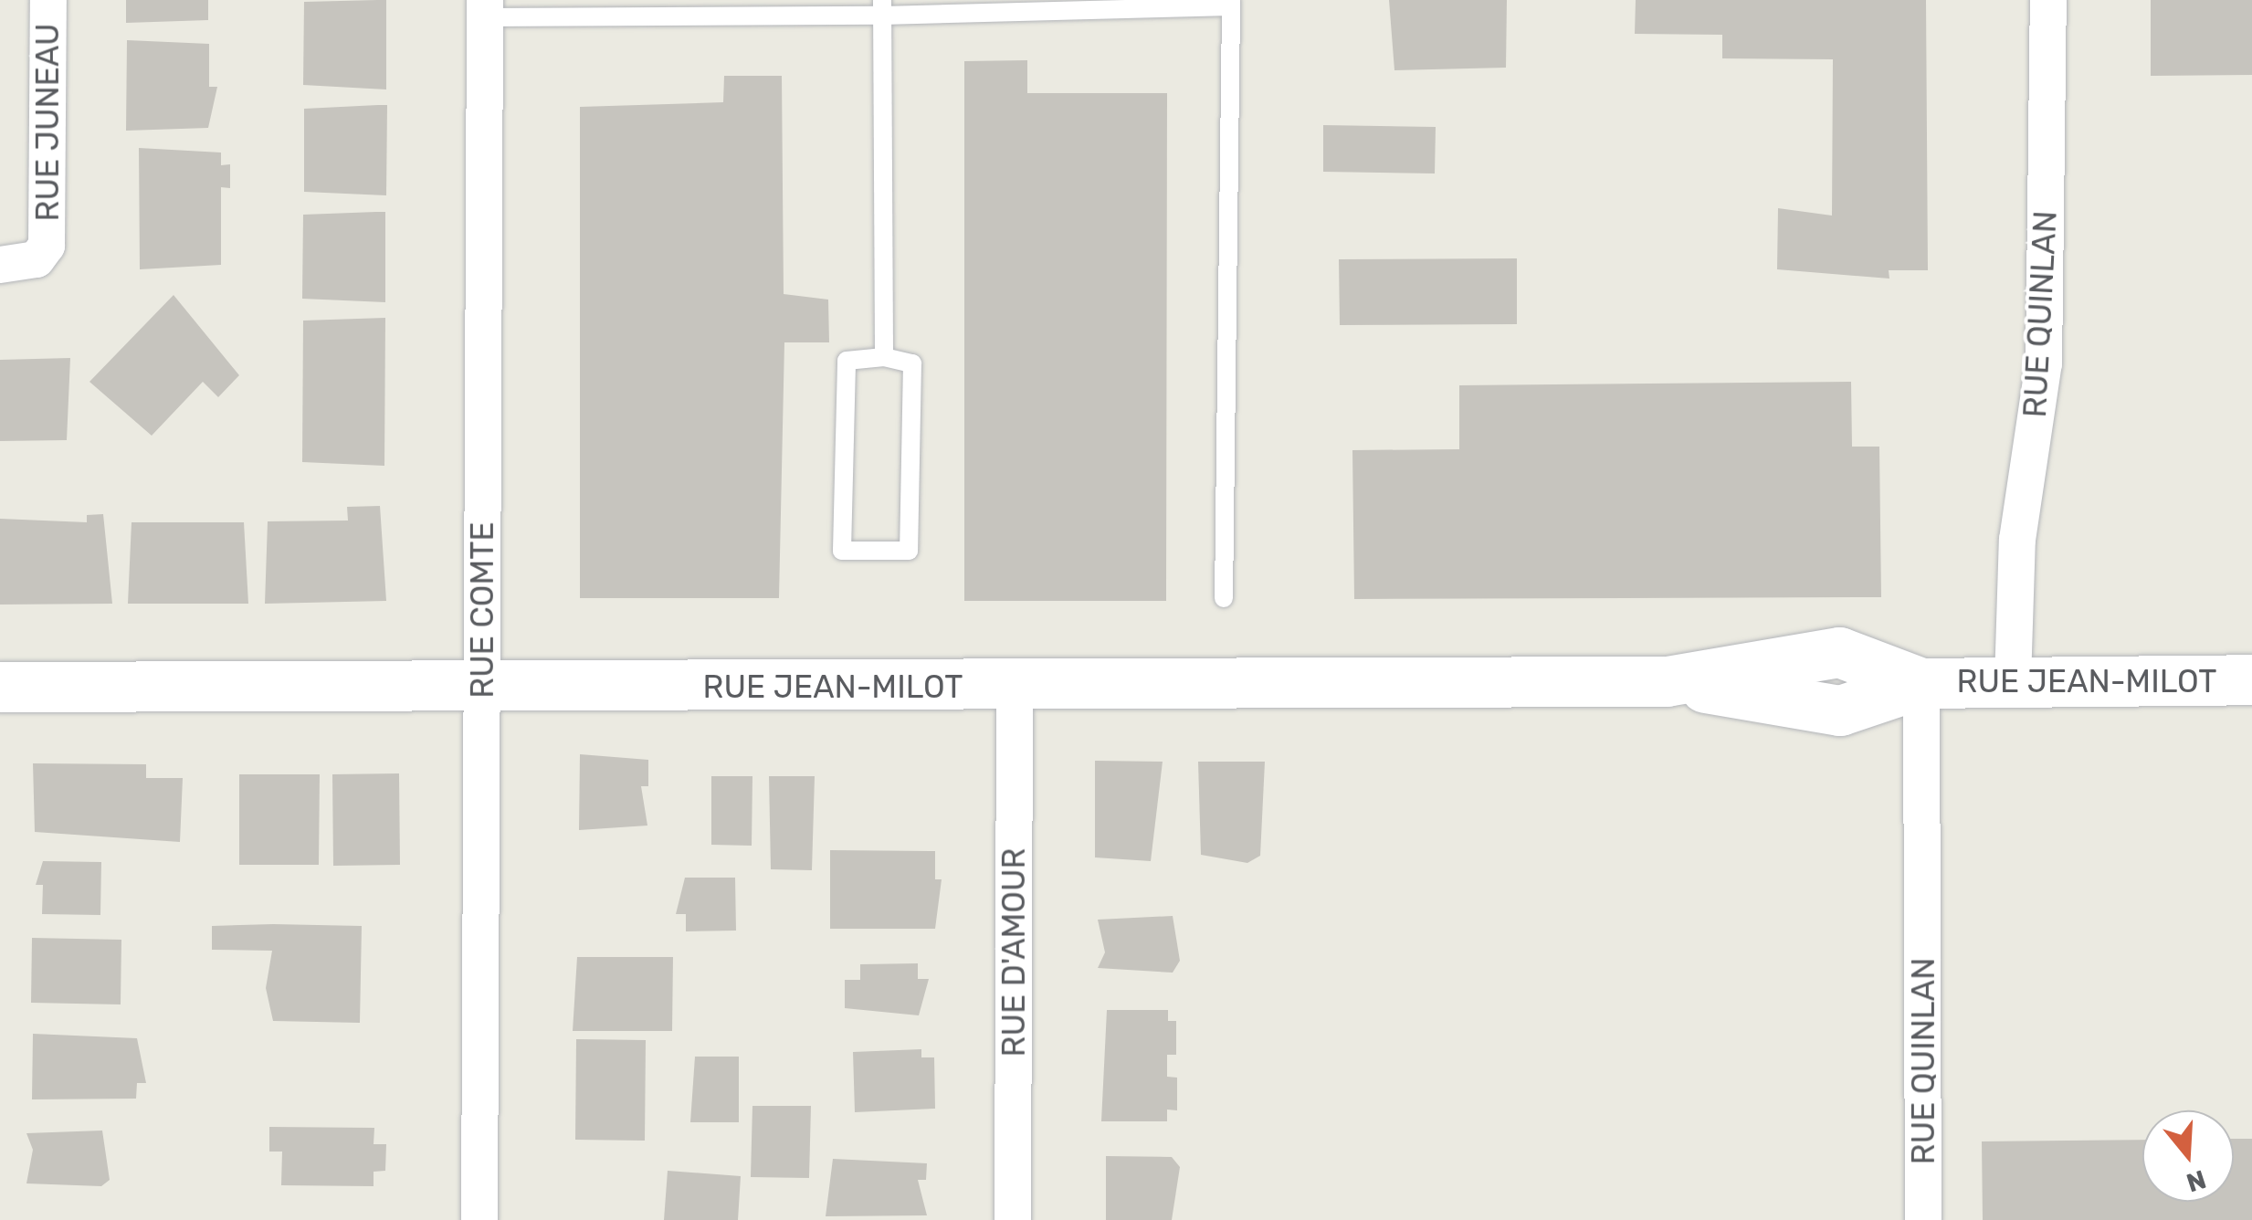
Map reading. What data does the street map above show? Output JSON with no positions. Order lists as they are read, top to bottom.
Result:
{
  "streets": {
    "street": [
      "RUE JUNEAU",
      "RUE QUINLAN",
      "RUE COMTE",
      "RUE JEAN-MILOT",
      "RUE D'AMOUR"
    ]
  },
  "crossings": [
    ["RUE QUINLAN", "RUE JEAN-MILOT"],
    ["RUE COMTE", "RUE JEAN-MILOT"],
    ["RUE JEAN-MILOT", "RUE D'AMOUR"]
  ],
  "north": "bottom"
}
